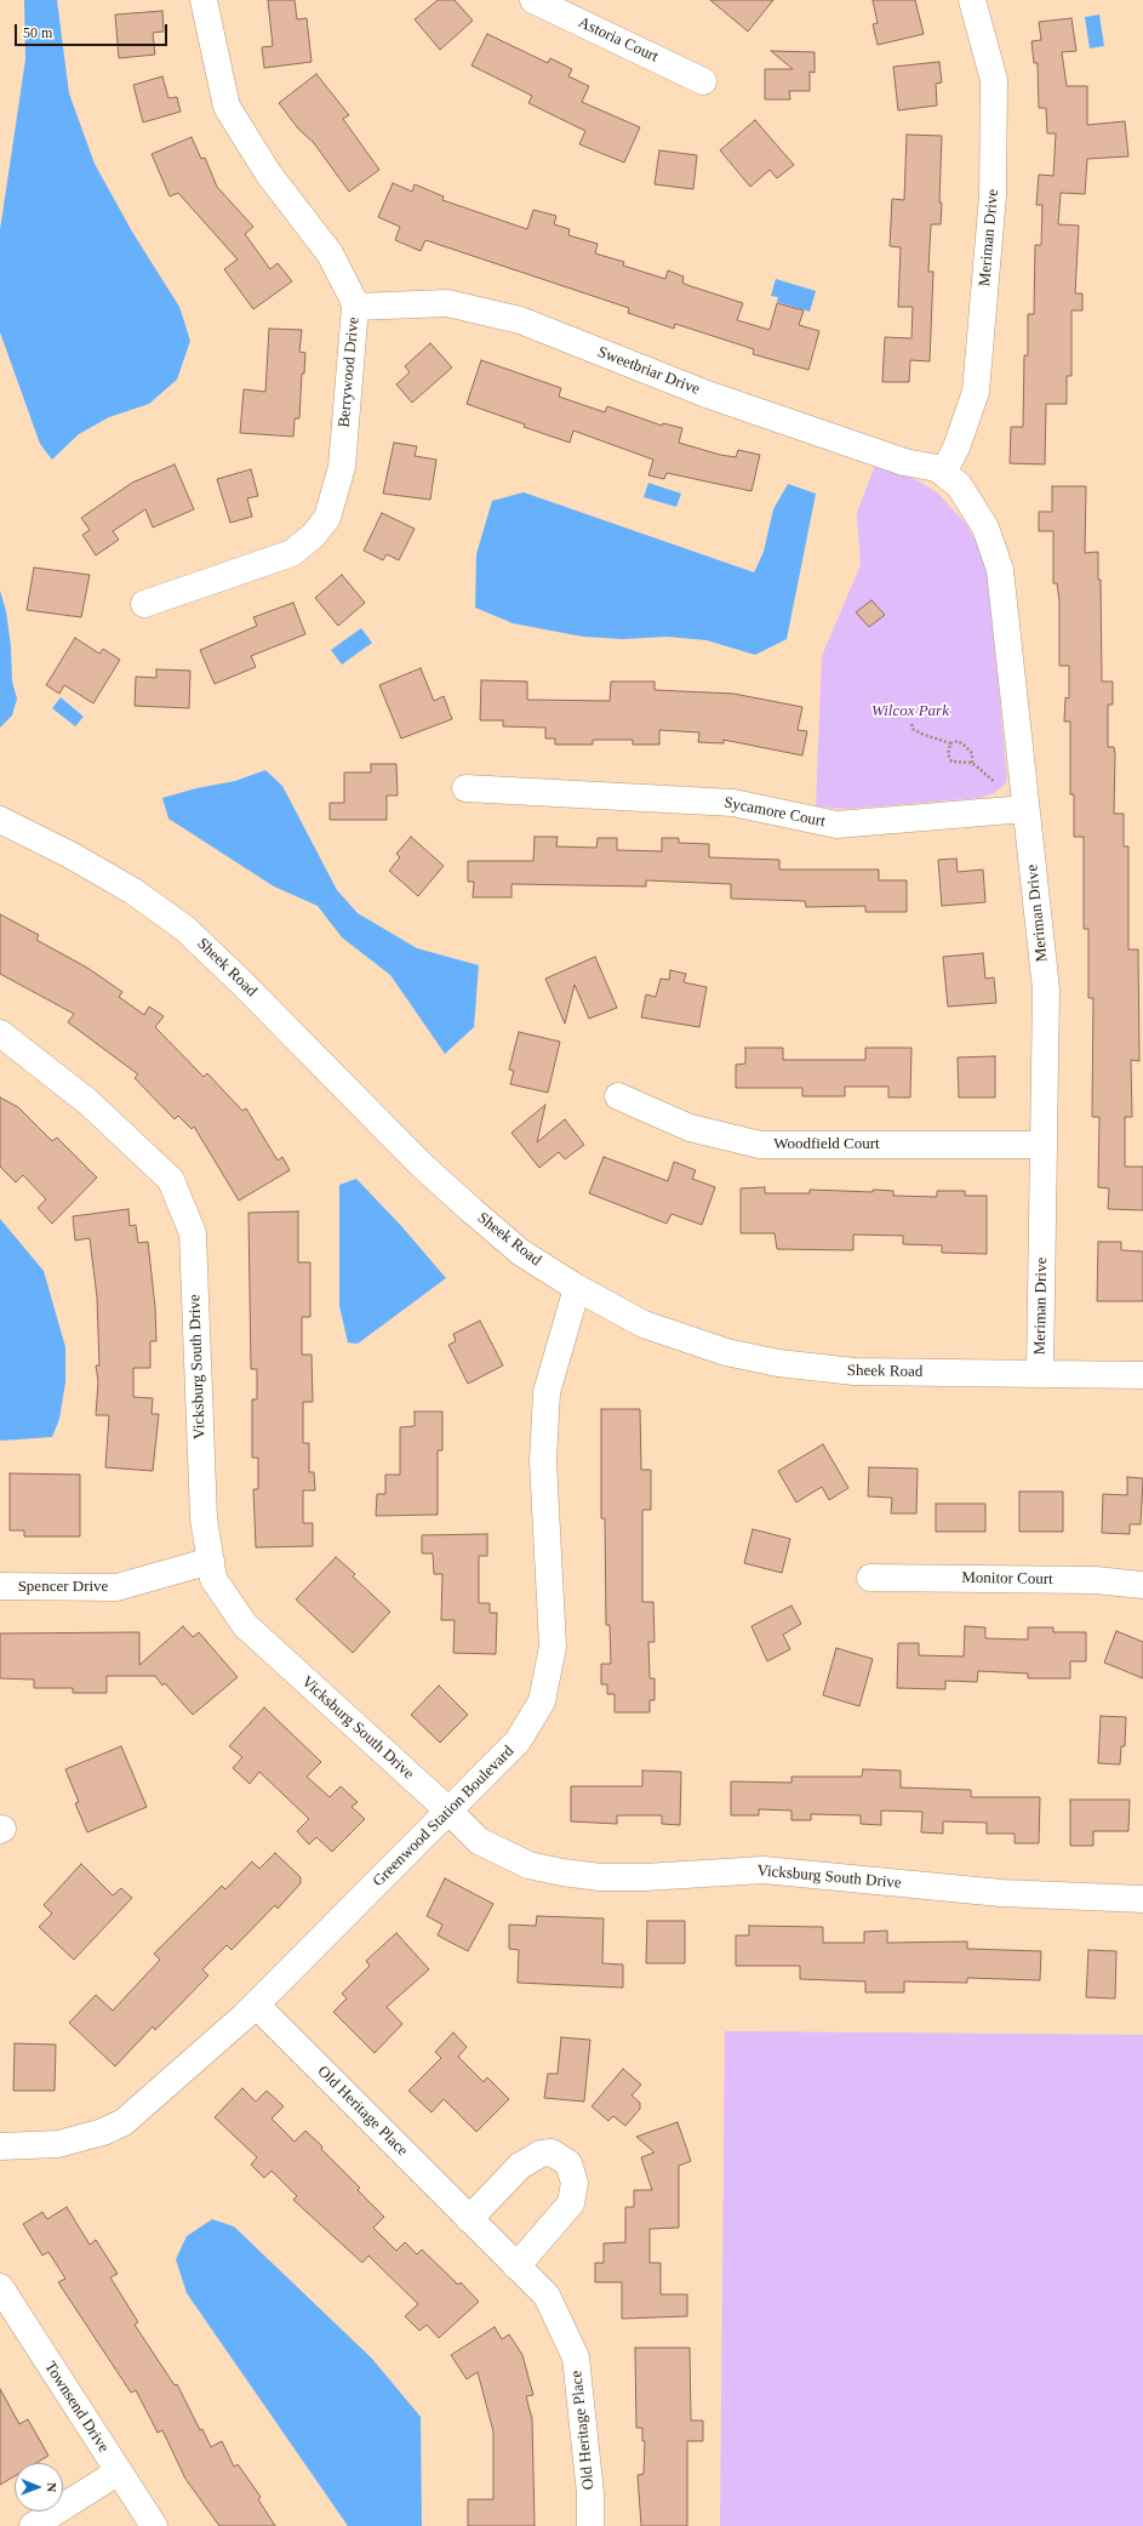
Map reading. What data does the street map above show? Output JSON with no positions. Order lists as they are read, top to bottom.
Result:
{
  "streets": {
    "street": [
      "Astoria Court",
      "Meriman Drive",
      "Sweetbriar Drive",
      "Berrywood Drive",
      "Sycamore Court",
      "Sheek Road",
      "Woodfield Court",
      "Vicksburg South Drive",
      "Monitor Court",
      "Spencer Drive",
      "Greenwood Station Boulevard",
      "Old Heritage Place",
      "Townsend Drive"
    ]
  },
  "crossings": [
    ["Meriman Drive", "Sweetbriar Drive"],
    ["Meriman Drive", "Sycamore Court"],
    ["Meriman Drive", "Sheek Road"],
    ["Meriman Drive", "Woodfield Court"],
    ["Sweetbriar Drive", "Berrywood Drive"],
    ["Sheek Road", "Greenwood Station Boulevard"],
    ["Vicksburg South Drive", "Spencer Drive"],
    ["Vicksburg South Drive", "Greenwood Station Boulevard"],
    ["Greenwood Station Boulevard", "Old Heritage Place"]
  ],
  "parks": ["Wilcox Park"],
  "scale_bar": "50 m",
  "north": "right"
}
